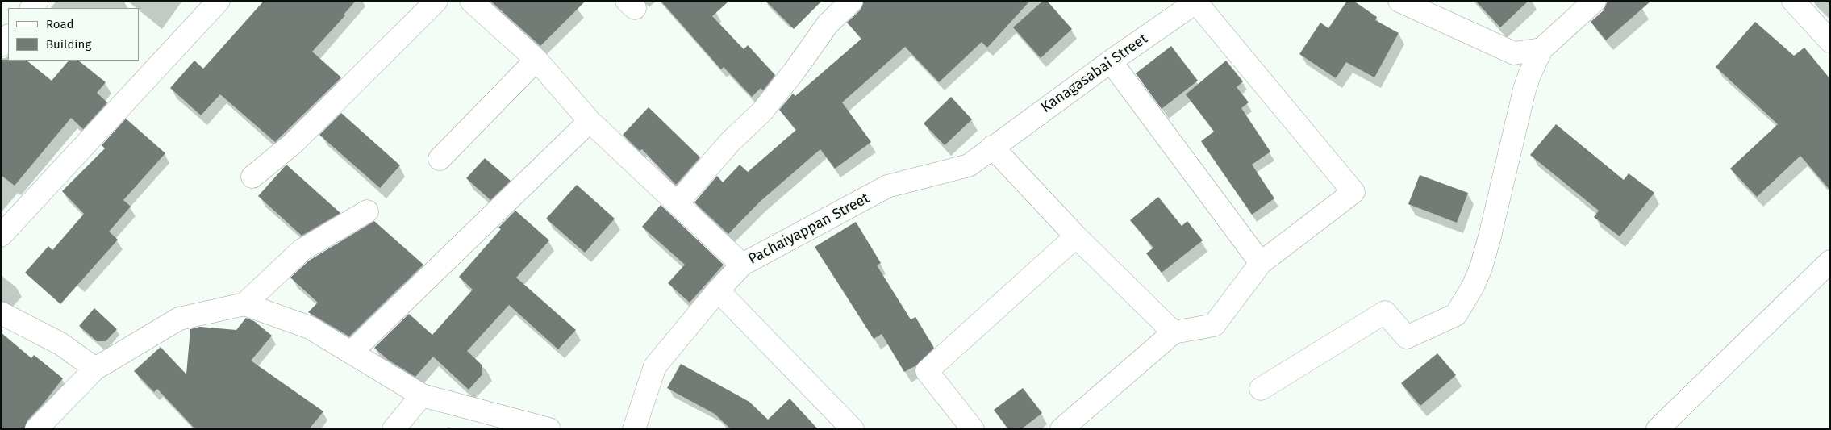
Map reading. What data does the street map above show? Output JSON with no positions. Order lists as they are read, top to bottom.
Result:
{
  "streets": {
    "street": ["Kanagasabai Street", "Pachaiyappan Street"]
  },
  "crossings": [
    ["Kanagasabai Street", "Pachaiyappan Street"]
  ],
  "legend": ["Road", "Building"]
}
